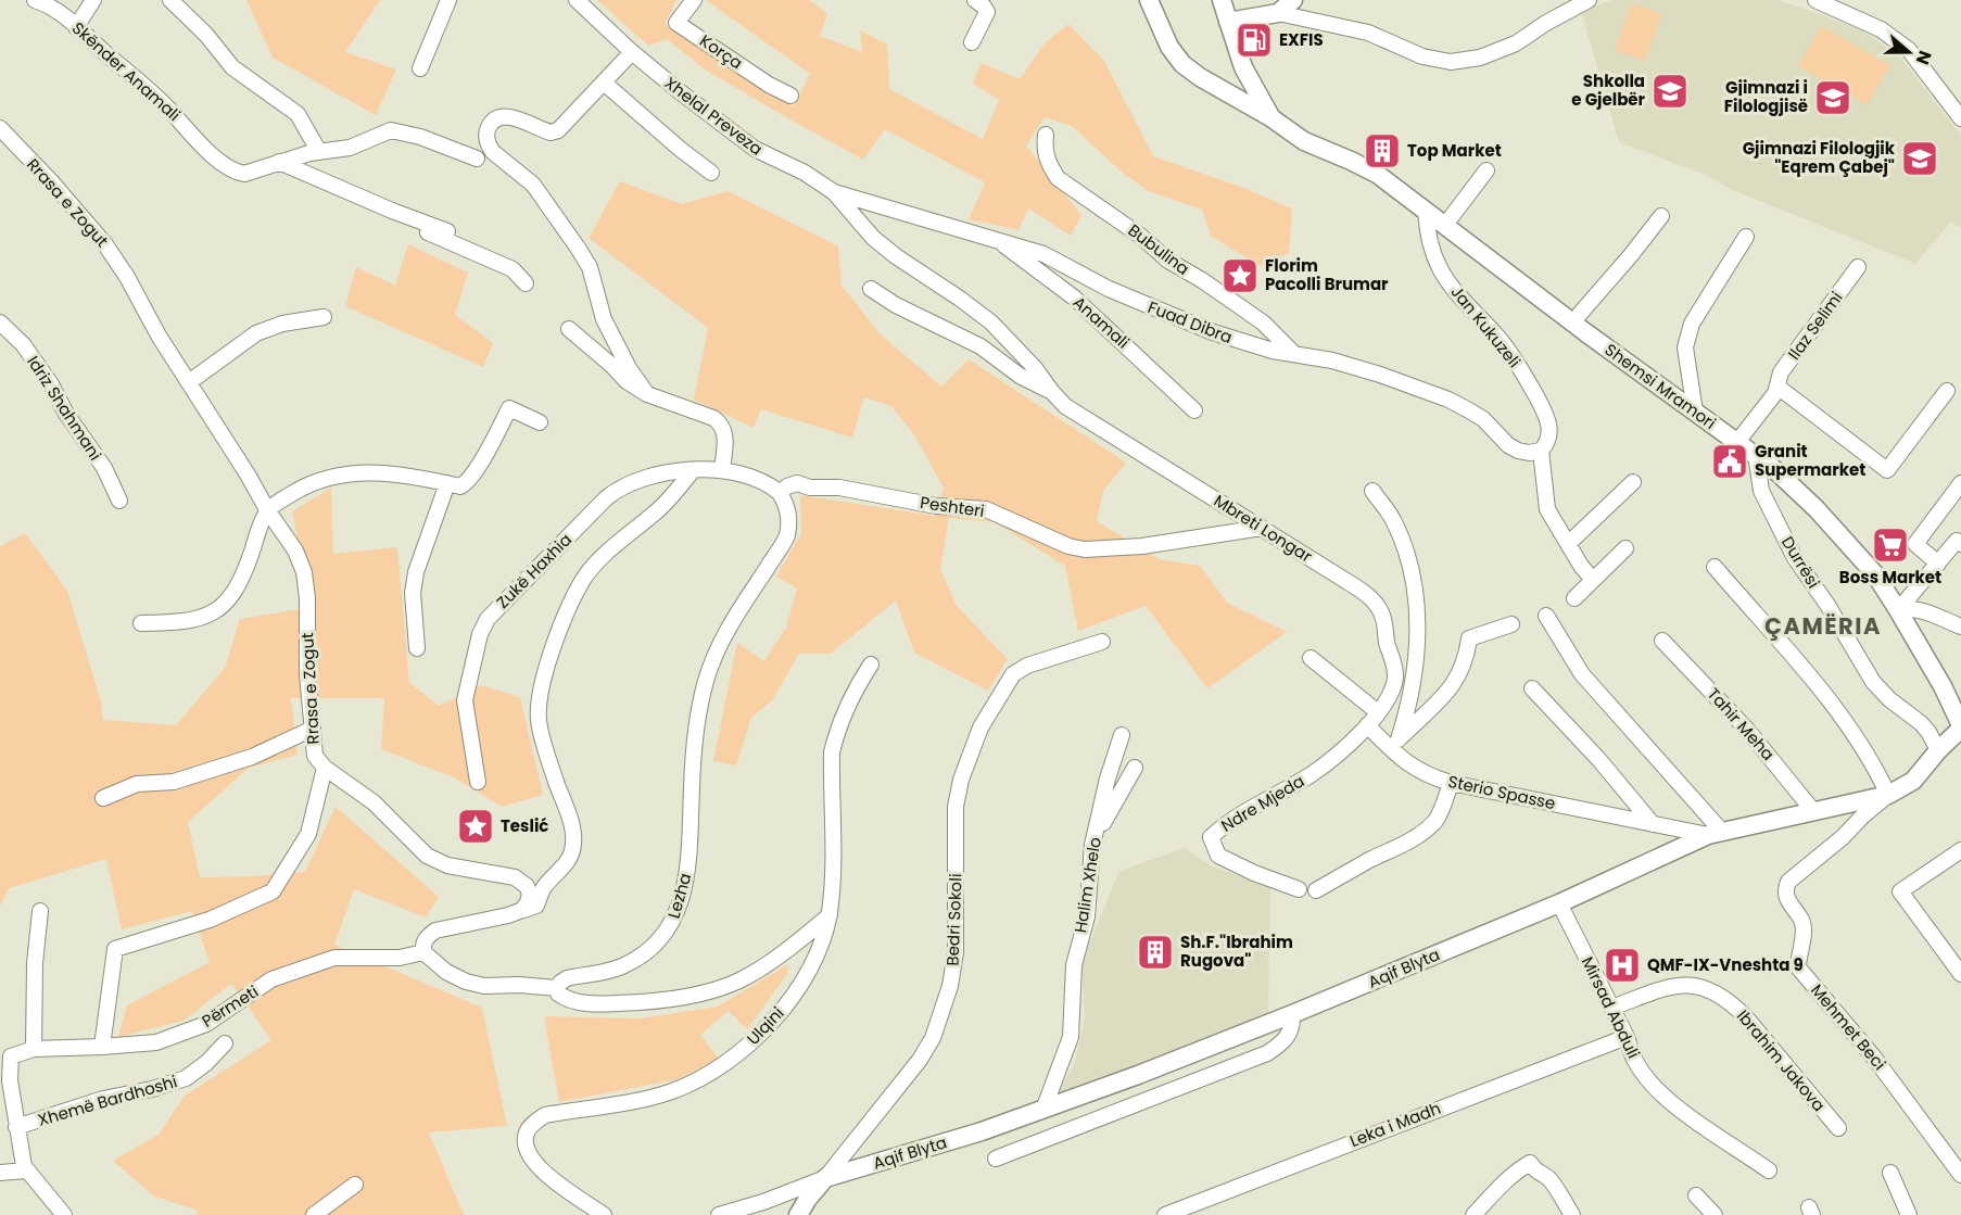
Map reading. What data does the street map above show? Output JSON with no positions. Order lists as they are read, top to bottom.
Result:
{
  "streets": {
    "street": [
      "Korça",
      "Skënder Anamali",
      "Xhelal Preveza",
      "Rrasa e Zogut",
      "Bubulina",
      "Anamali",
      "Fuad Dibra",
      "Ilaz Selimi",
      "Jan Kukuzeli",
      "Shemsi Mramori",
      "Idriz Shahmani",
      "Peshteri",
      "Mbreti Longar",
      "Durrësi",
      "Zukë Haxhia",
      "Tahir Meha",
      "Sterio Spasse",
      "Ndre Mjeda",
      "Halim Xhelo",
      "Lezha",
      "Bedri Sokoli",
      "Aqif Blyta",
      "Përmeti",
      "Mirsad Abduli",
      "Ulqini",
      "Mehmet Beci",
      "Ibrahim Jakova",
      "Xhemë Bardhoshi",
      "Leka i Madh"
    ]
  },
  "crossings": [
    ["Xhelal Preveza", "Fuad Dibra"],
    ["Xhelal Preveza", "Mbreti Longar"],
    ["Bubulina", "Fuad Dibra"],
    ["Anamali", "Fuad Dibra"],
    ["Fuad Dibra", "Jan Kukuzeli"],
    ["Fuad Dibra", "Mbreti Longar"],
    ["Ilaz Selimi", "Shemsi Mramori"],
    ["Jan Kukuzeli", "Shemsi Mramori"],
    ["Shemsi Mramori", "Durrësi"],
    ["Shemsi Mramori", "Aqif Blyta"],
    ["Peshteri", "Mbreti Longar"],
    ["Peshteri", "Lezha"],
    ["Mbreti Longar", "Sterio Spasse"],
    ["Durrësi", "Aqif Blyta"],
    ["Tahir Meha", "Aqif Blyta"],
    ["Sterio Spasse", "Ndre Mjeda"],
    ["Sterio Spasse", "Aqif Blyta"],
    ["Halim Xhelo", "Aqif Blyta"],
    ["Bedri Sokoli", "Aqif Blyta"],
    ["Aqif Blyta", "Mirsad Abduli"],
    ["Aqif Blyta", "Mehmet Beci"],
    ["Mirsad Abduli", "Ibrahim Jakova"],
    ["Mirsad Abduli", "Leka i Madh"]
  ],
  "districts": ["ÇAMËRIA"],
  "places": {
    "fuel station": ["EXFIS"],
    "school or university": ["Shkolla e Gjelbër", "Gjimnazi i Filologjisë", "Gjimnazi Filologjik \"Eqrem Çabej\""],
    "building": ["Top Market", "Sh.F.\"Ibrahim Rugova\""],
    "place": ["Florim Pacolli Brumar", "Teslić"],
    "public building": ["Granit Supermarket"],
    "supermarket": ["Boss Market"],
    "hospital": ["QMF-IX-Vneshta 9"]
  },
  "north": "right"
}
